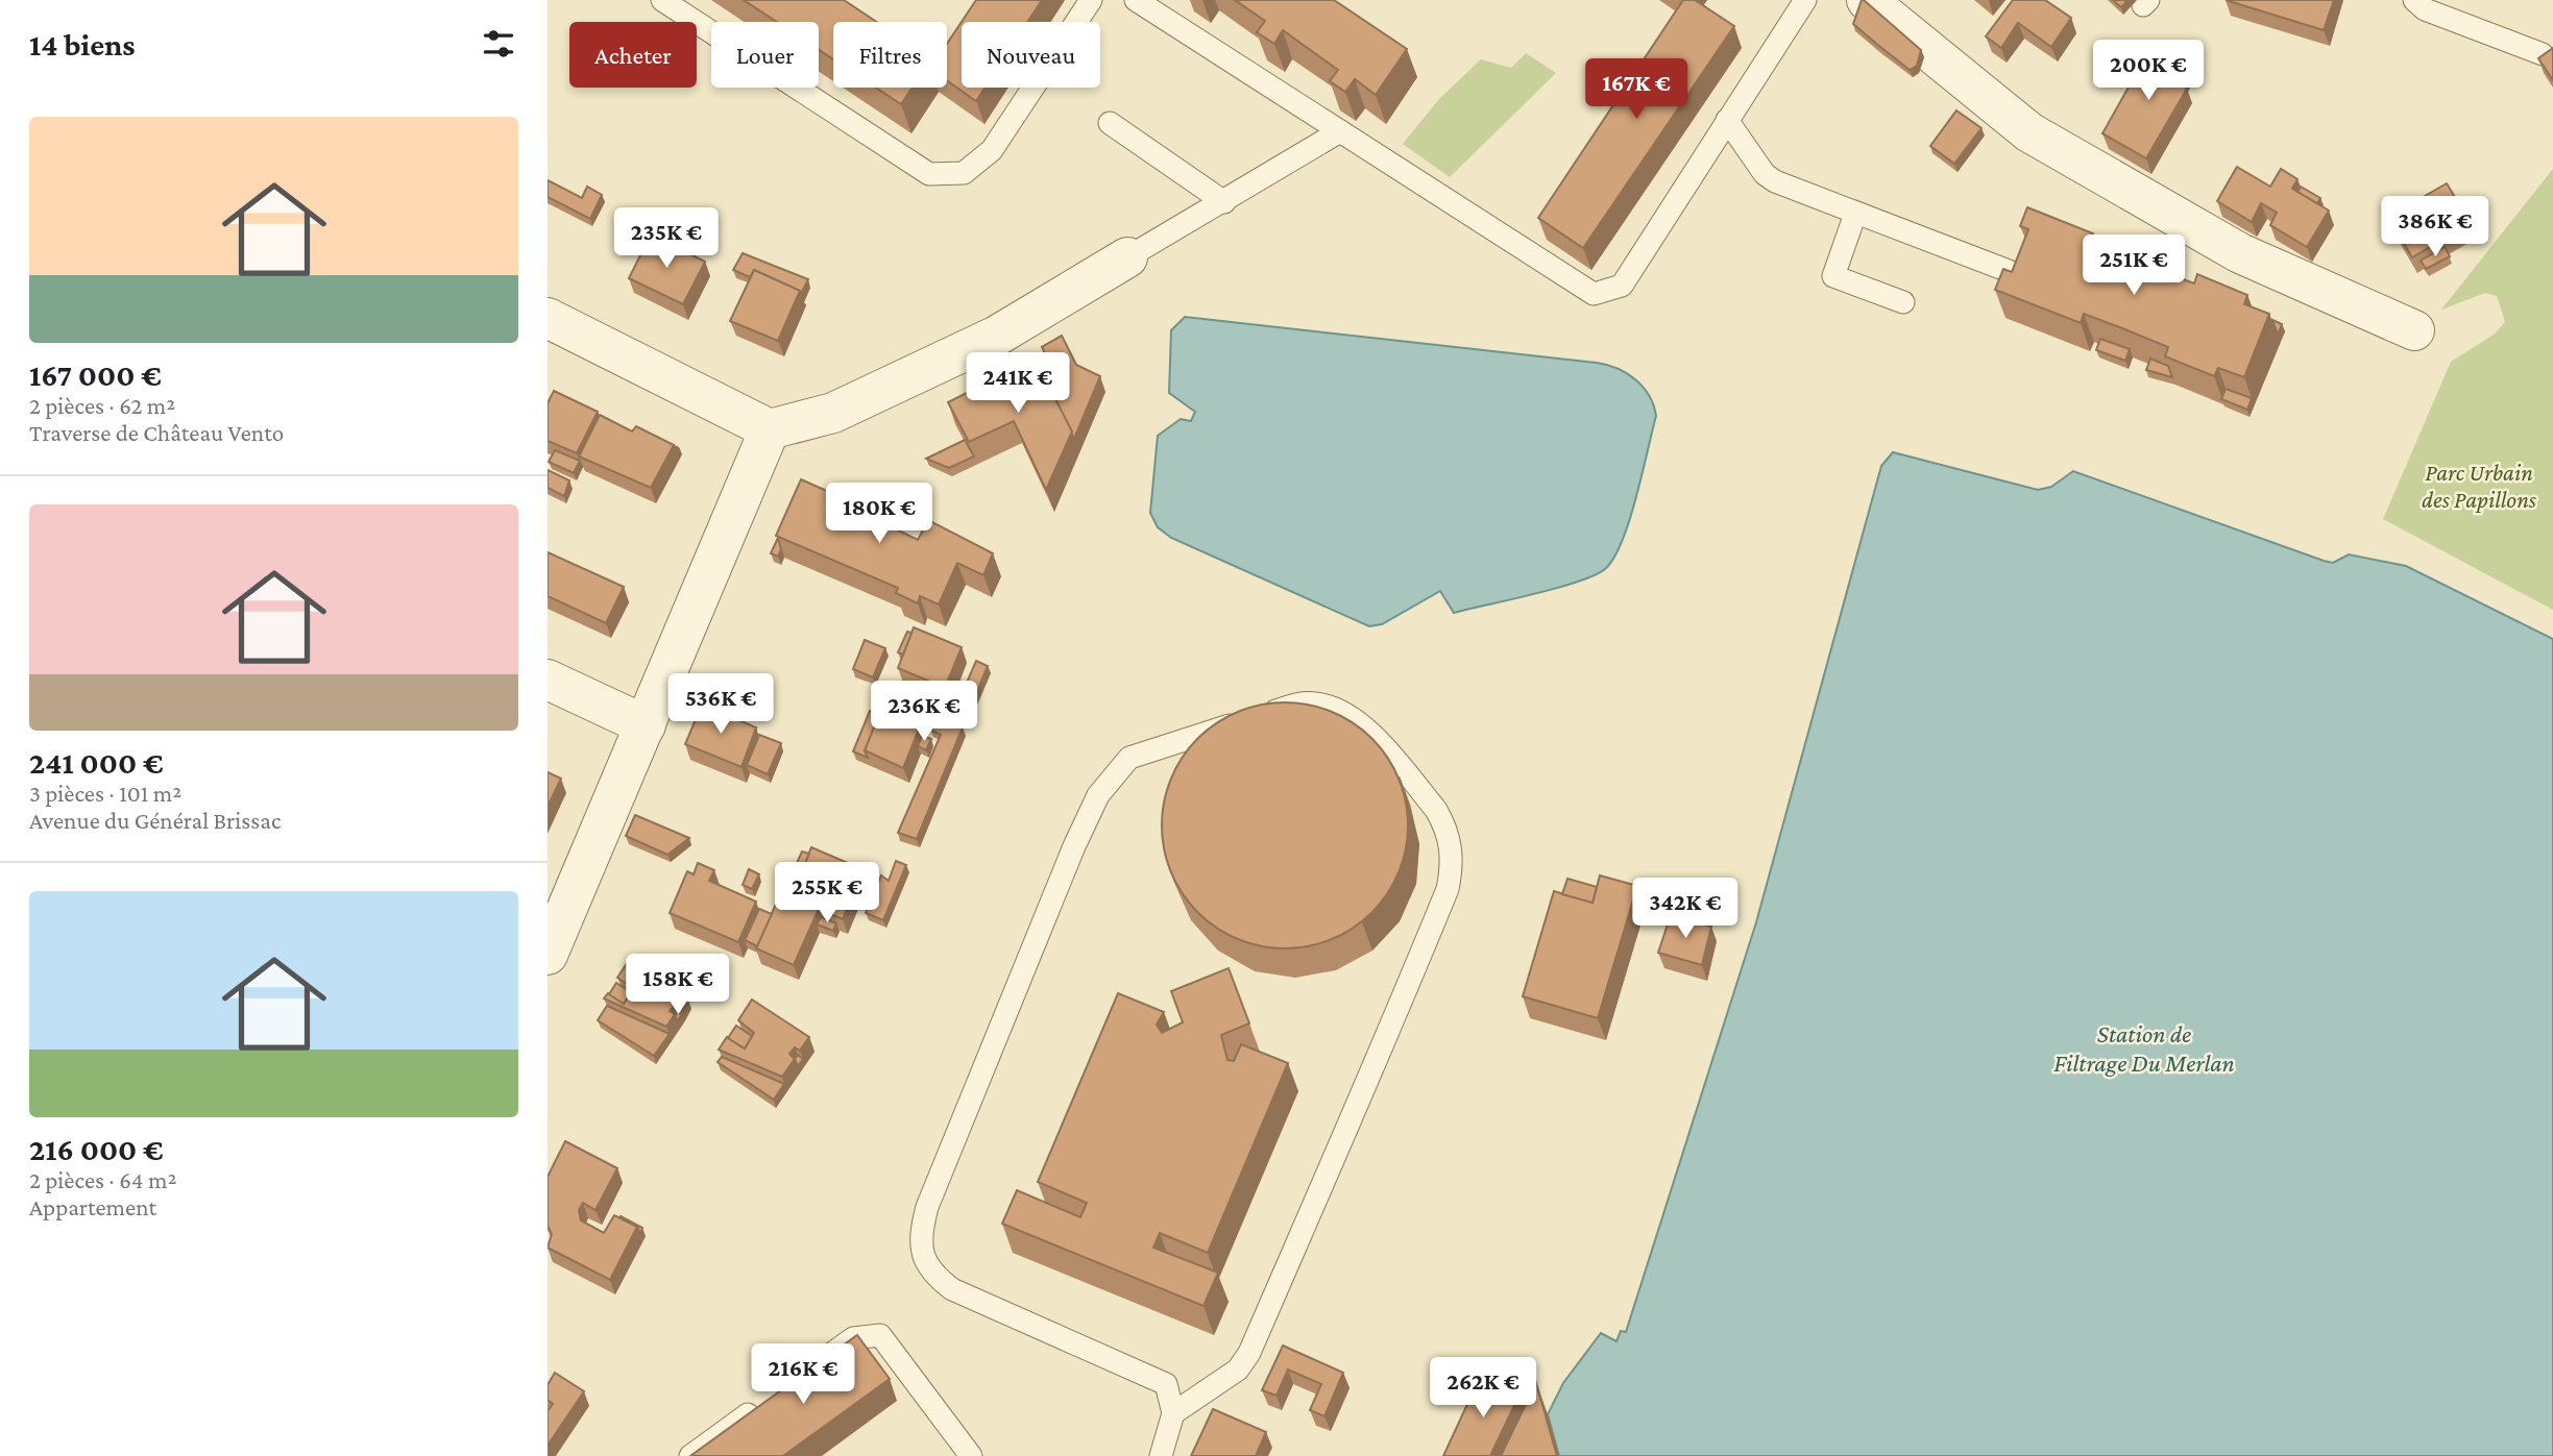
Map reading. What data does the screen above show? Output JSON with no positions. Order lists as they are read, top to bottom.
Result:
{
  "water": ["Station de Filtrage Du Merlan"],
  "parks": ["Parc Urbain des Papillons"],
  "page": {
    "heading": "14 biens",
    "chip": [
      "Acheter",
      "Louer",
      "Filtres",
      "Nouveau"
    ],
    "price": [
      "200K €",
      "167K €",
      "386K €",
      "235K €",
      "251K €",
      "241K €",
      "180K €",
      "536K €",
      "236K €",
      "255K €",
      "342K €",
      "158K €",
      "216K €",
      "262K €"
    ],
    "list": [
      {
        "name": "167 000 €",
        "note": "2 pièces · 62 m² · Traverse de Château Vento"
      },
      {
        "name": "241 000 €",
        "note": "3 pièces · 101 m² · Avenue du Général Brissac"
      },
      {
        "name": "216 000 €",
        "note": "2 pièces · 64 m² · Appartement"
      }
    ]
  }
}
